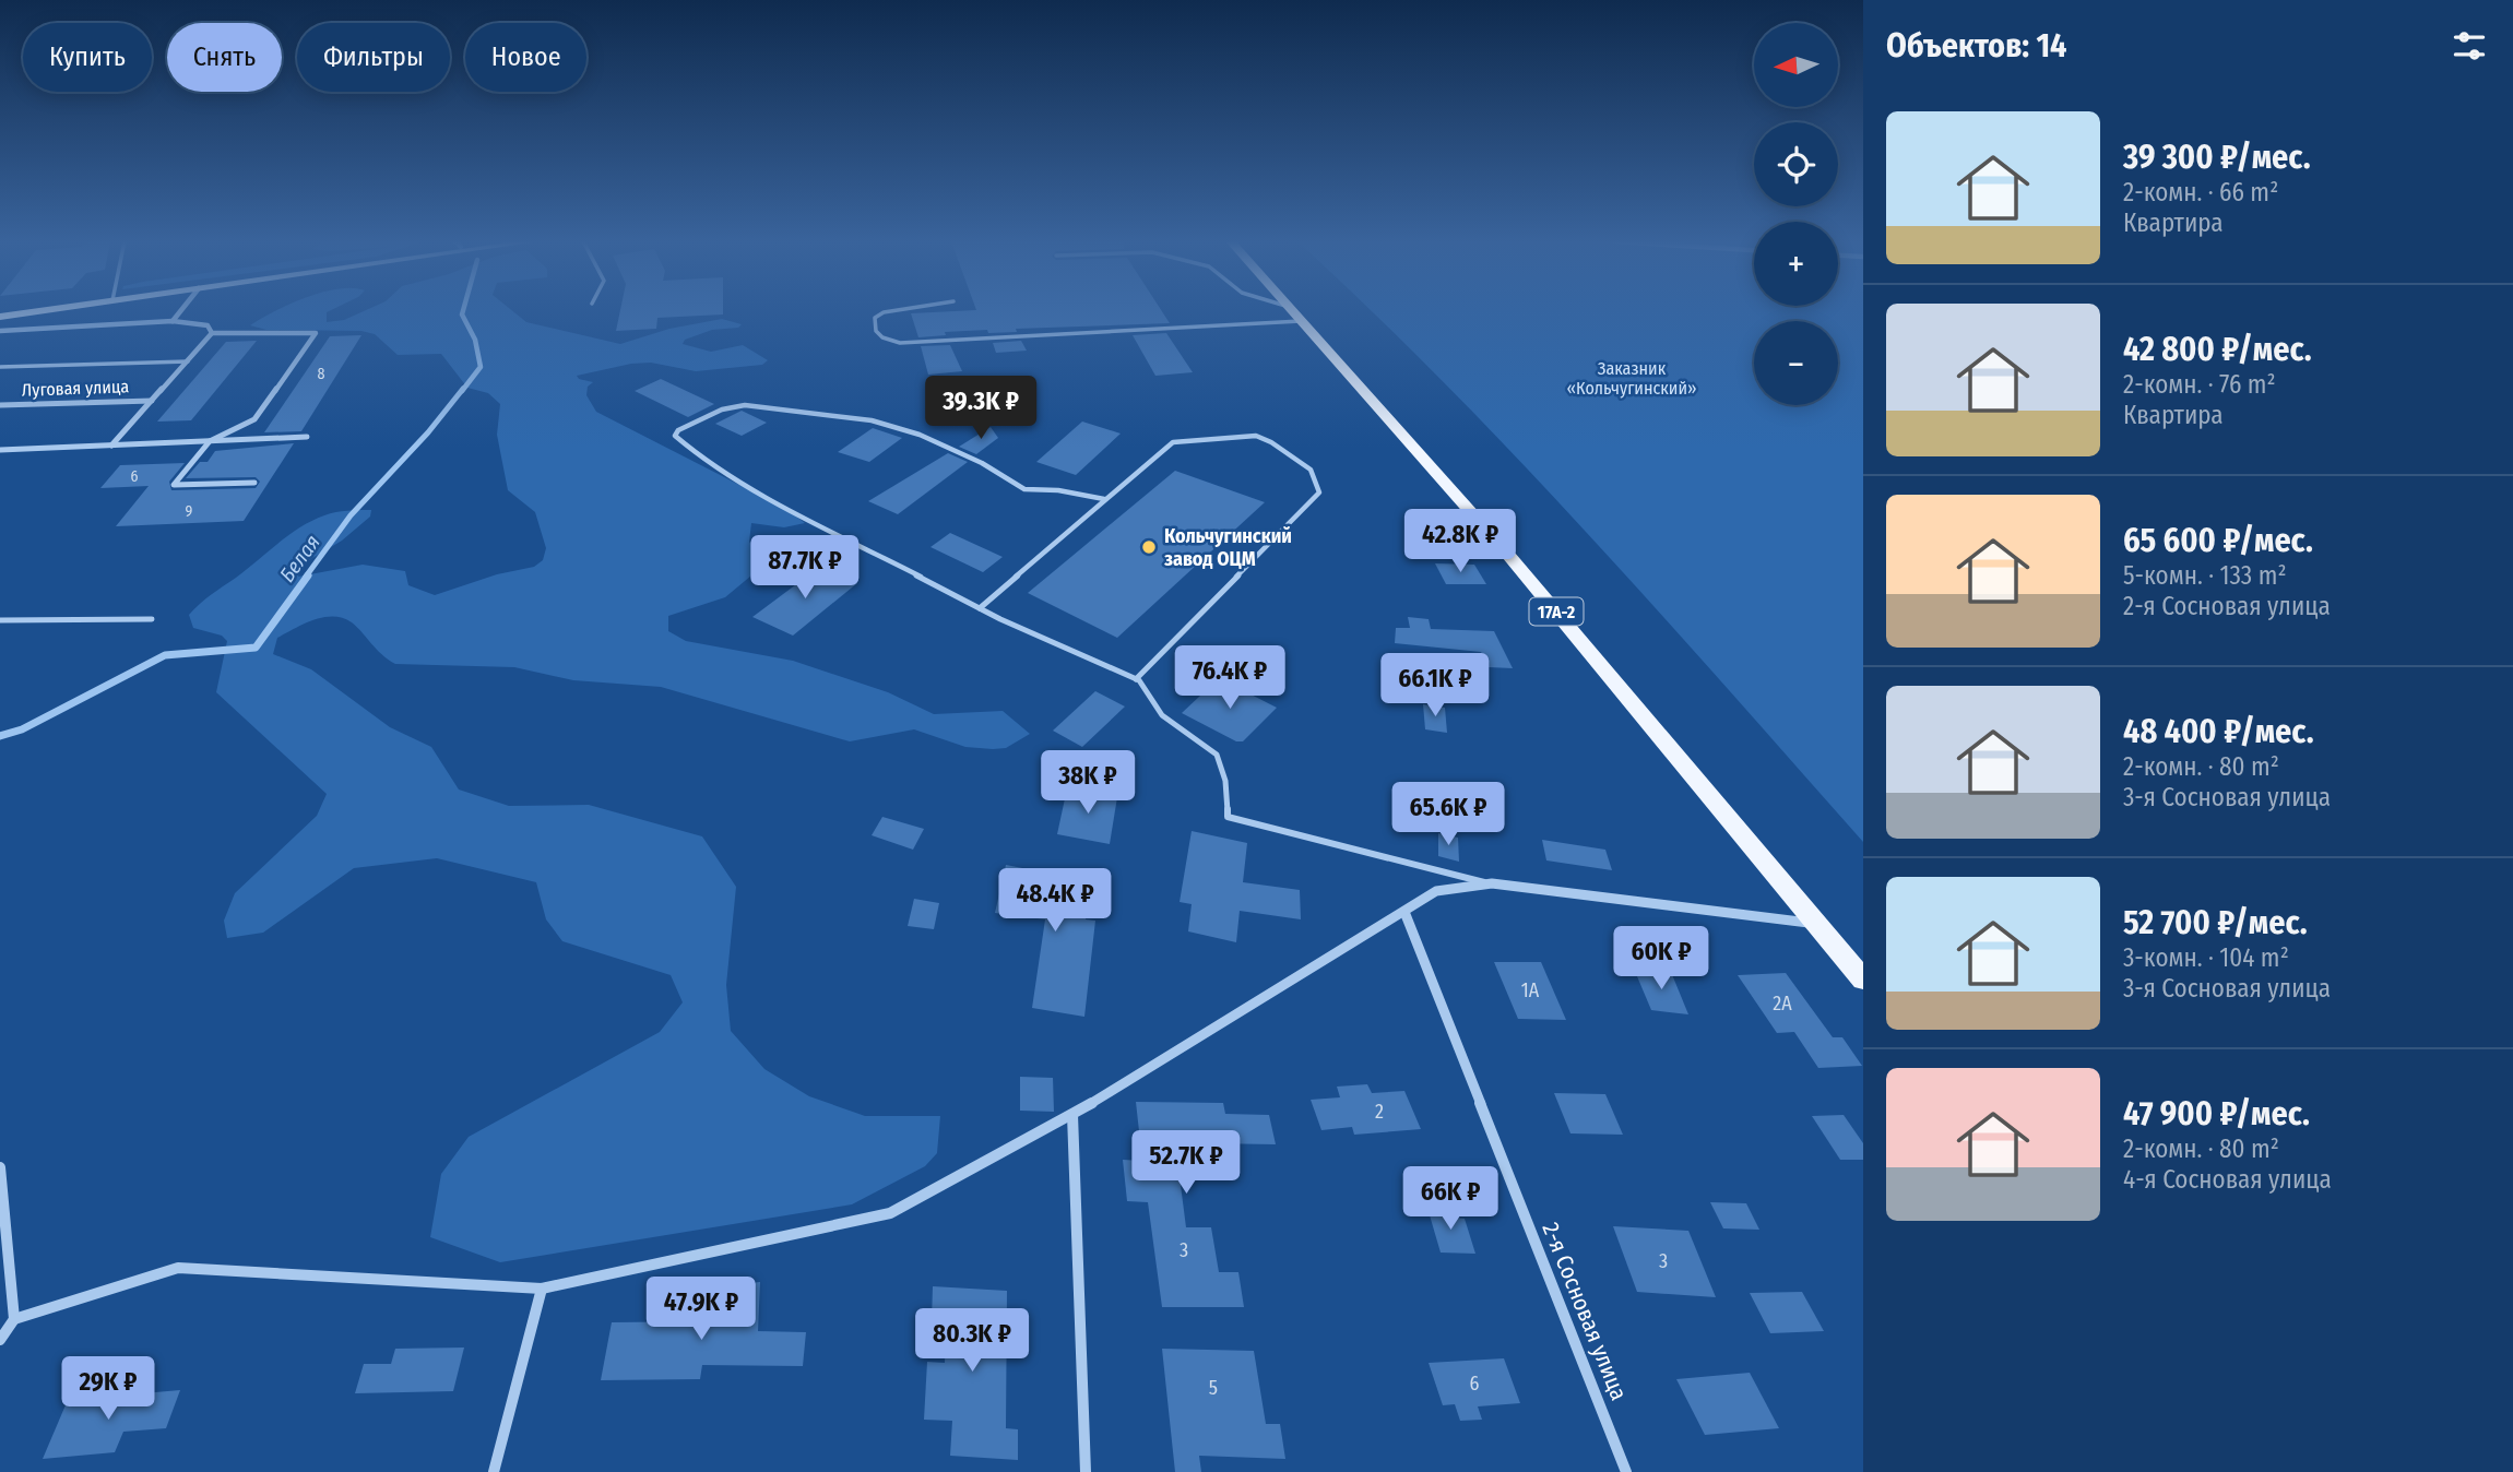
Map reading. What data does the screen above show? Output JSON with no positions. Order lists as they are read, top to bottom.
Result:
{
  "streets": {
    "main road": ["17А-2"],
    "street": ["Луговая улица", "2-я Сосновая улица"]
  },
  "water": ["Белая"],
  "parks": ["Заказник «Кольчугинский»"],
  "places": ["Кольчугинский завод ОЦМ"],
  "house_numbers": [
    "8",
    "6",
    "9",
    "1А",
    "2А",
    "2",
    "3",
    "3",
    "6",
    "5"
  ],
  "north": "left",
  "page": {
    "heading": "Объектов: 14",
    "map_buttons": ["+", "−"],
    "chip": [
      "Купить",
      "Снять",
      "Фильтры",
      "Новое"
    ],
    "list": [
      {
        "name": "39 300 ₽/мес.",
        "note": "2-комн. · 66 m² · Квартира"
      },
      {
        "name": "42 800 ₽/мес.",
        "note": "2-комн. · 76 m² · Квартира"
      },
      {
        "name": "65 600 ₽/мес.",
        "note": "5-комн. · 133 m² · 2-я Сосновая улица"
      },
      {
        "name": "48 400 ₽/мес.",
        "note": "2-комн. · 80 m² · 3-я Сосновая улица"
      },
      {
        "name": "52 700 ₽/мес.",
        "note": "3-комн. · 104 m² · 3-я Сосновая улица"
      },
      {
        "name": "47 900 ₽/мес.",
        "note": "2-комн. · 80 m² · 4-я Сосновая улица"
      }
    ],
    "price": [
      "39.3K ₽",
      "42.8K ₽",
      "87.7K ₽",
      "76.4K ₽",
      "66.1K ₽",
      "38K ₽",
      "65.6K ₽",
      "48.4K ₽",
      "60K ₽",
      "52.7K ₽",
      "66K ₽",
      "47.9K ₽",
      "80.3K ₽",
      "29K ₽"
    ]
  }
}
